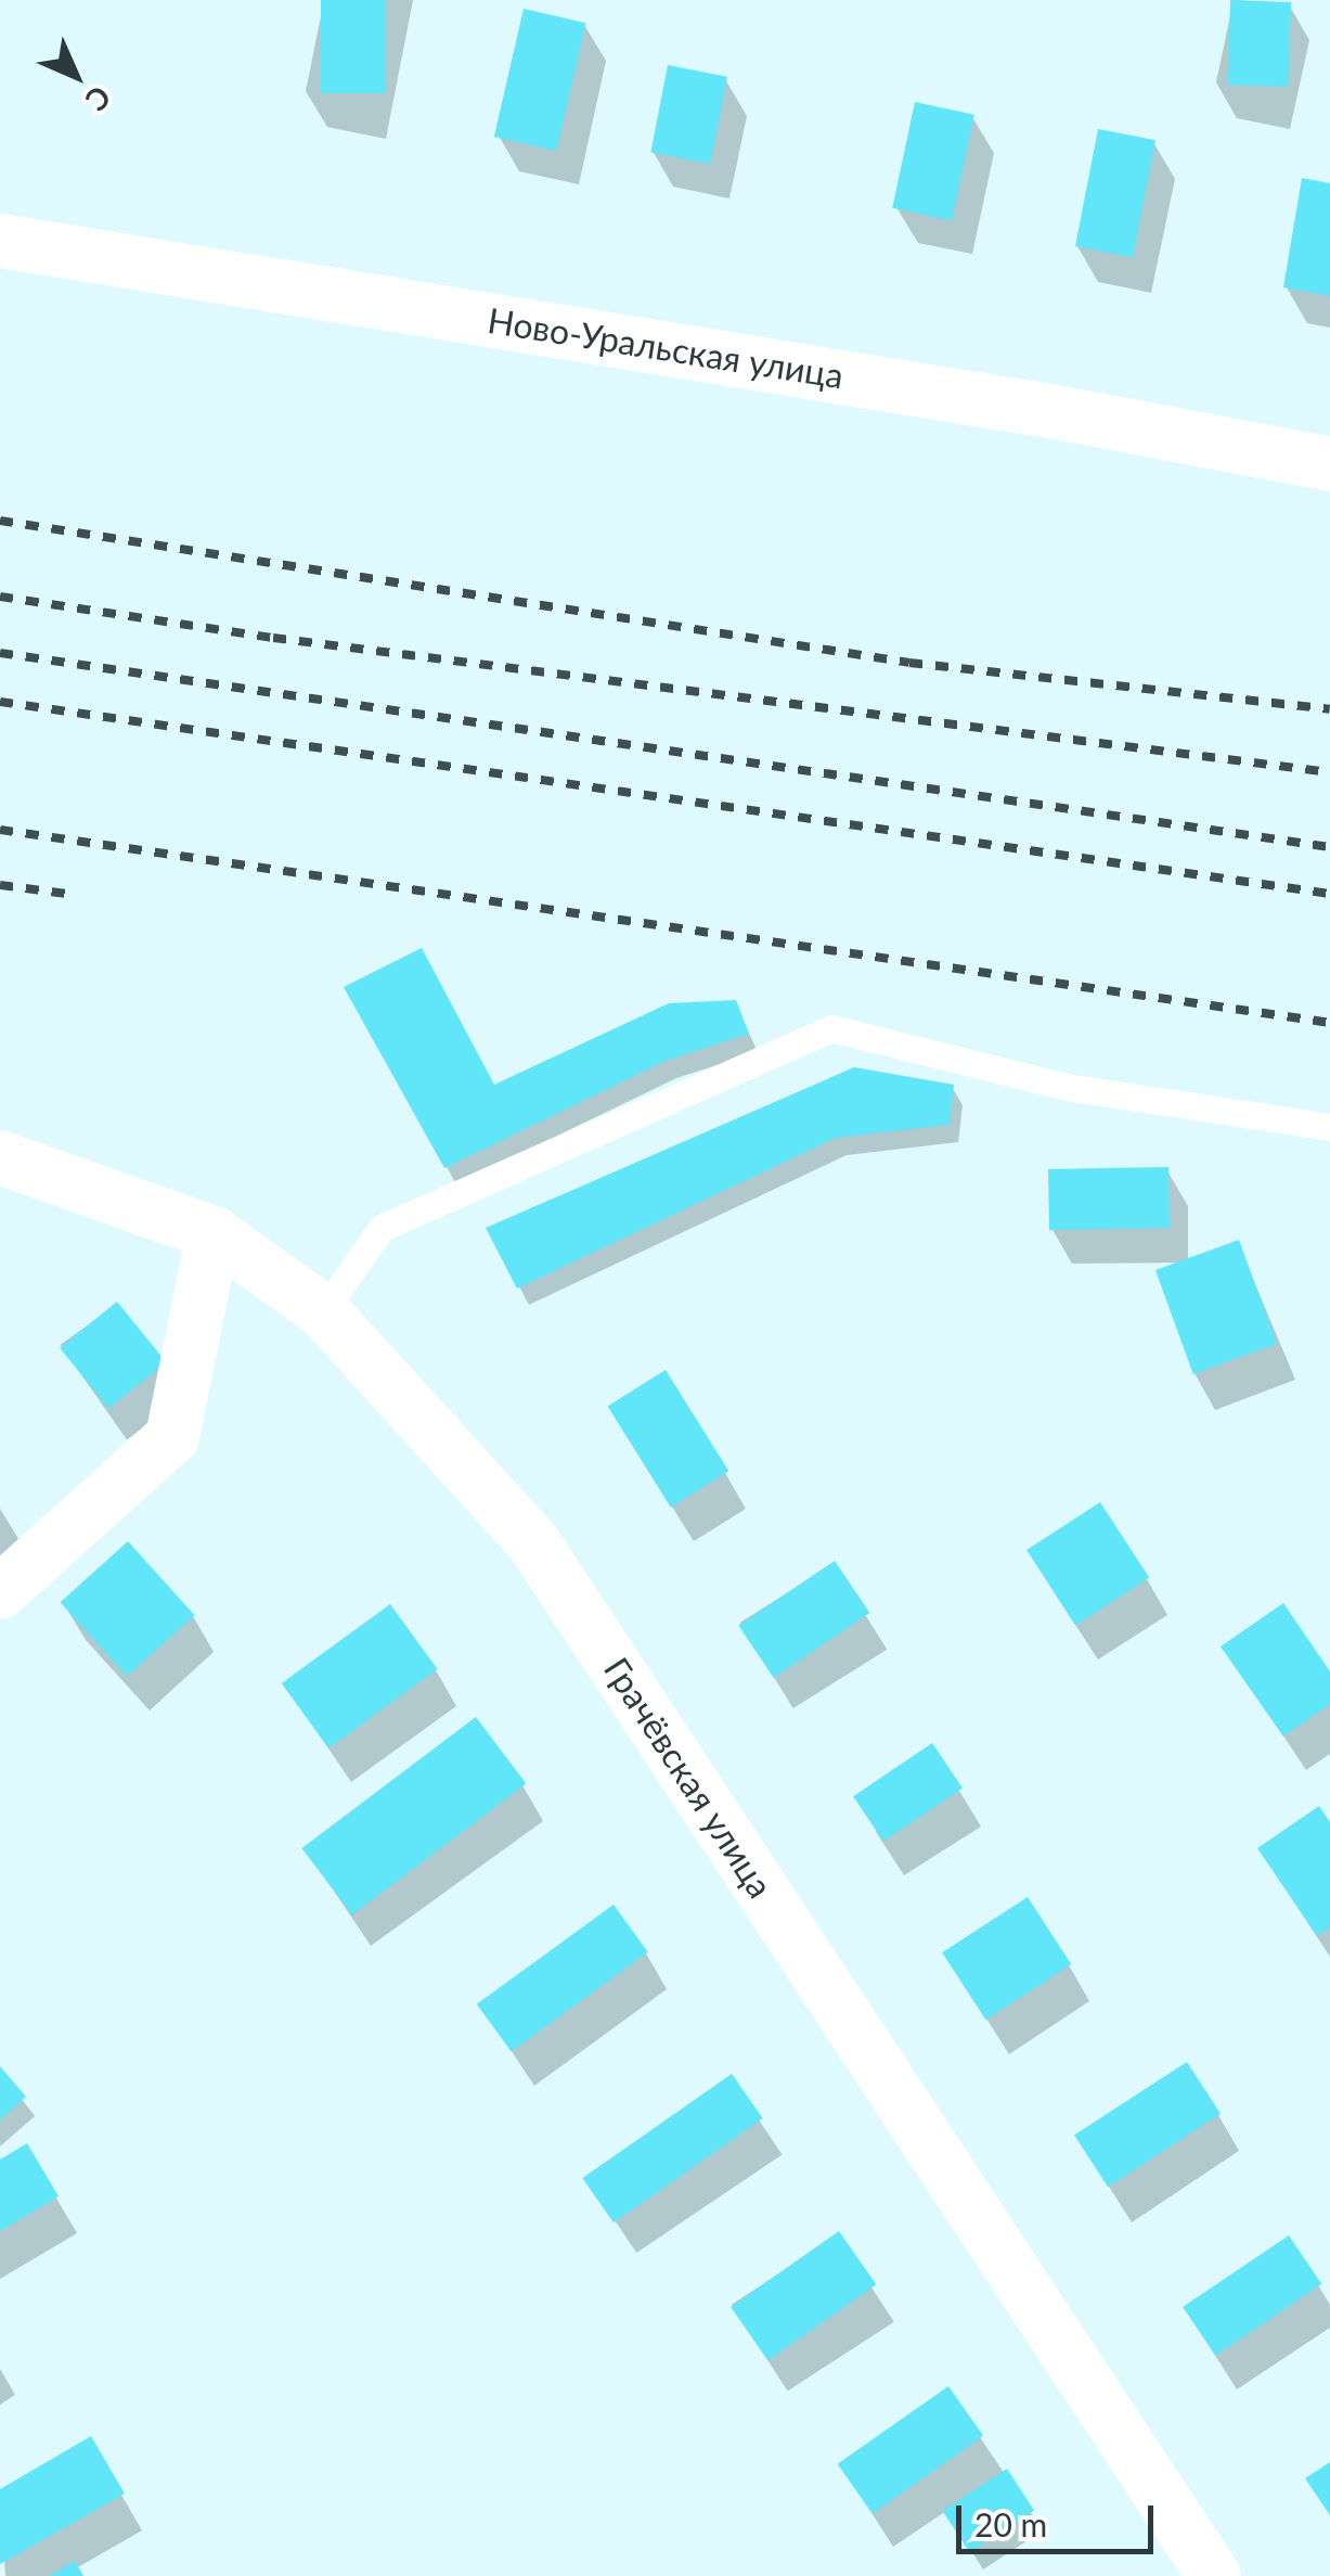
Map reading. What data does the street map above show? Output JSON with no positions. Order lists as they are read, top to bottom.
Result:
{
  "streets": {
    "street": ["Ново-Уральская улица", "Грачёвская улица"]
  },
  "scale_bar": "20 m",
  "north": "bottom right"
}
